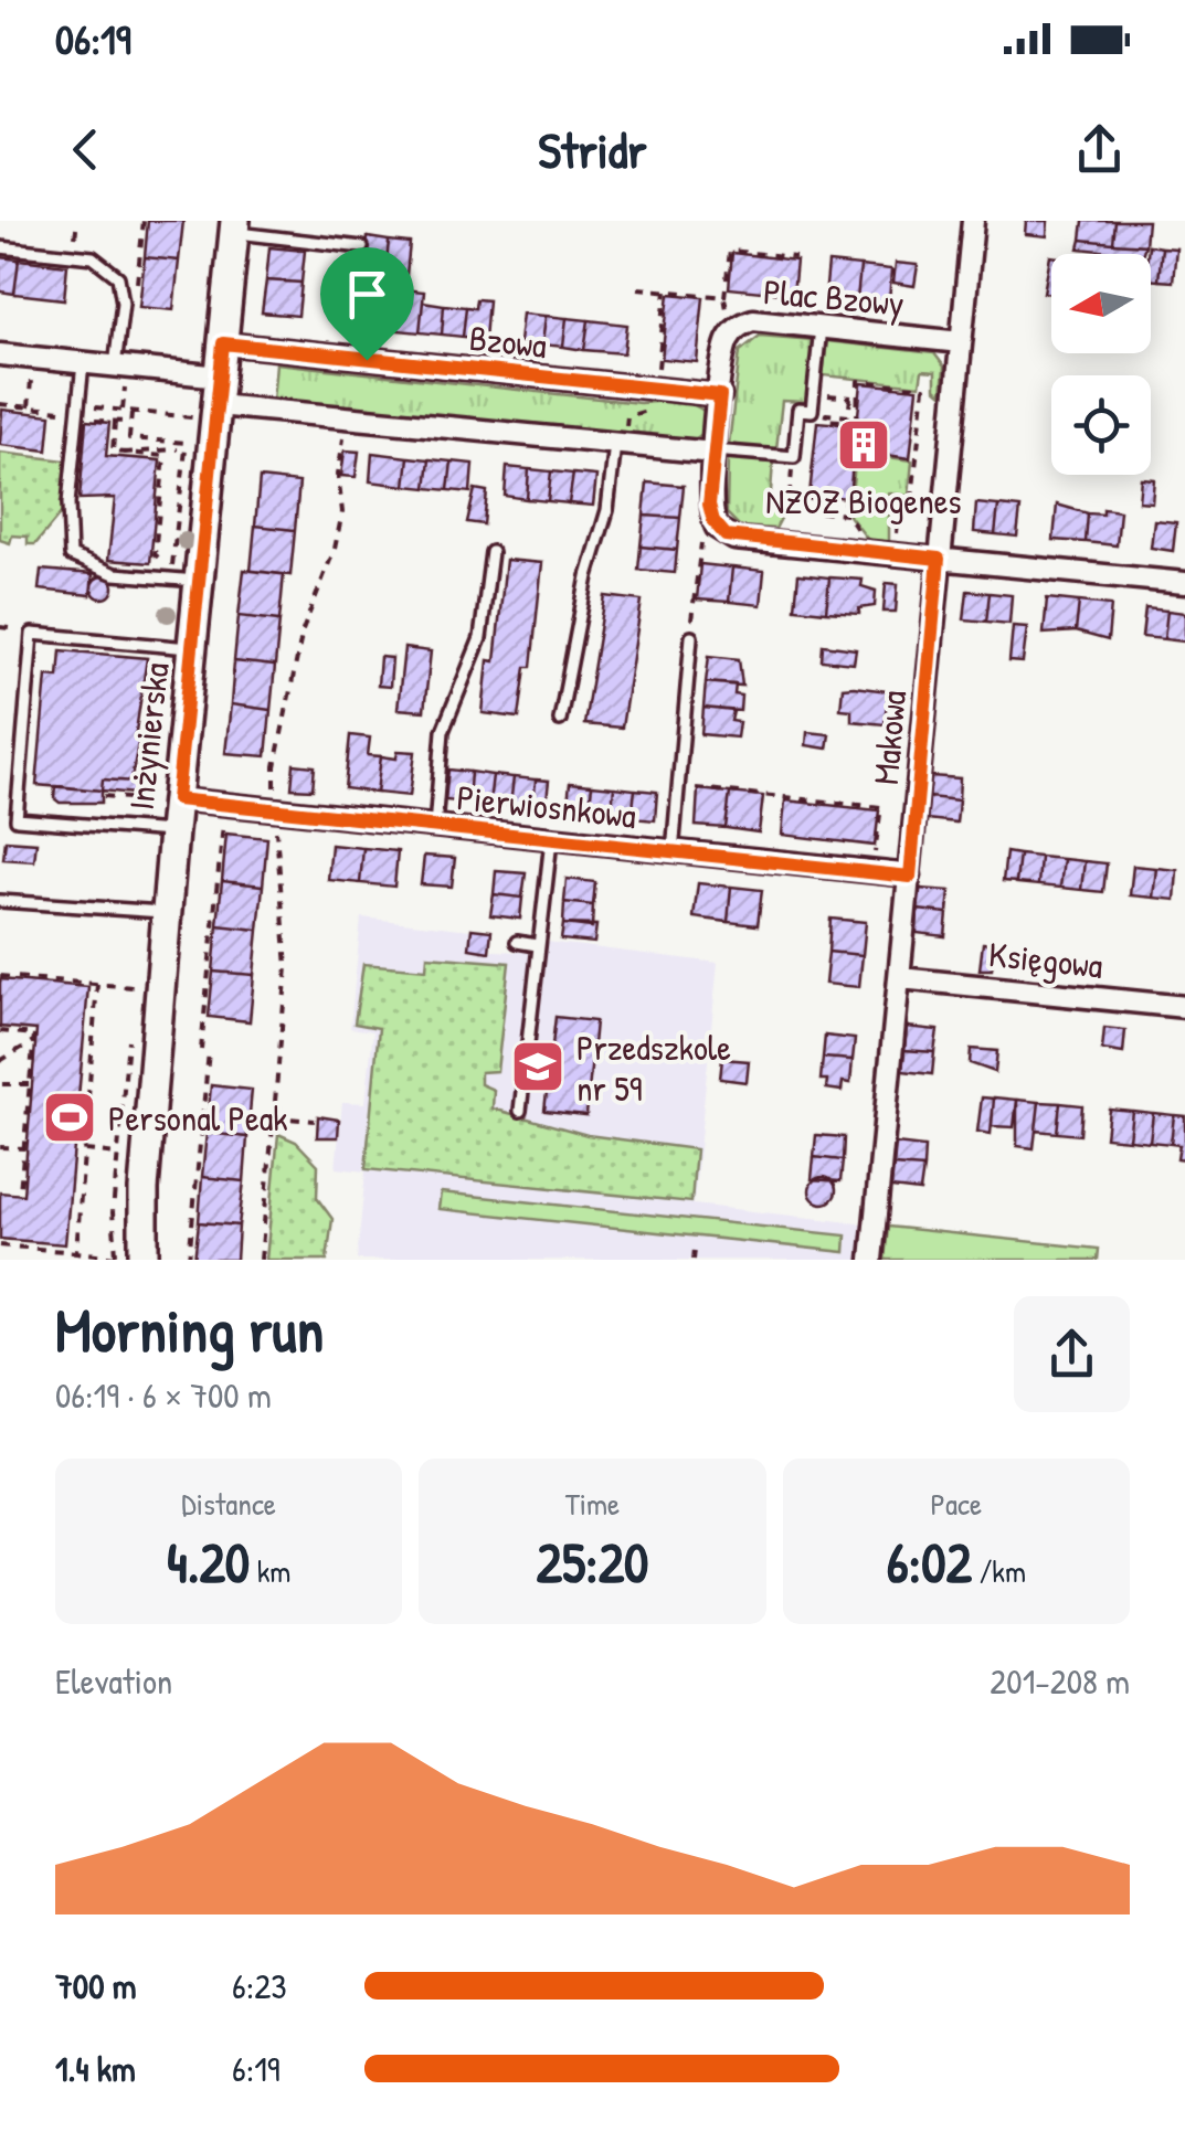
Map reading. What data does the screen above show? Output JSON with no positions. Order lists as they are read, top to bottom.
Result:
{
  "streets": {
    "street": [
      "Plac Bzowy",
      "Bzowa",
      "Inżynierska",
      "Makowa",
      "Pierwiosnkowa",
      "Księgowa"
    ]
  },
  "crossings": [
    ["Plac Bzowy", "Bzowa"],
    ["Plac Bzowy", "Makowa"],
    ["Bzowa", "Inżynierska"],
    ["Inżynierska", "Pierwiosnkowa"],
    ["Makowa", "Pierwiosnkowa"],
    ["Makowa", "Księgowa"]
  ],
  "places": {
    "building": ["NZOZ Biogenes"],
    "school or university": ["Przedszkole nr 59"],
    "sports": ["Personal Peak"]
  },
  "north": "left",
  "page": {
    "status": "06:19",
    "header": "Stridr",
    "heading": ["Morning run", "06:19 · 6 × 700 m"],
    "stats": [
      ["Distance", "4.20 km"],
      ["Time", "25:20"],
      ["Pace", "6:02 /km"]
    ],
    "chart": ["Elevation", "201–208 m"],
    "list": [
      {
        "name": "700 m",
        "note": "6:23"
      },
      {
        "name": "1.4 km",
        "note": "6:19"
      }
    ]
  }
}
